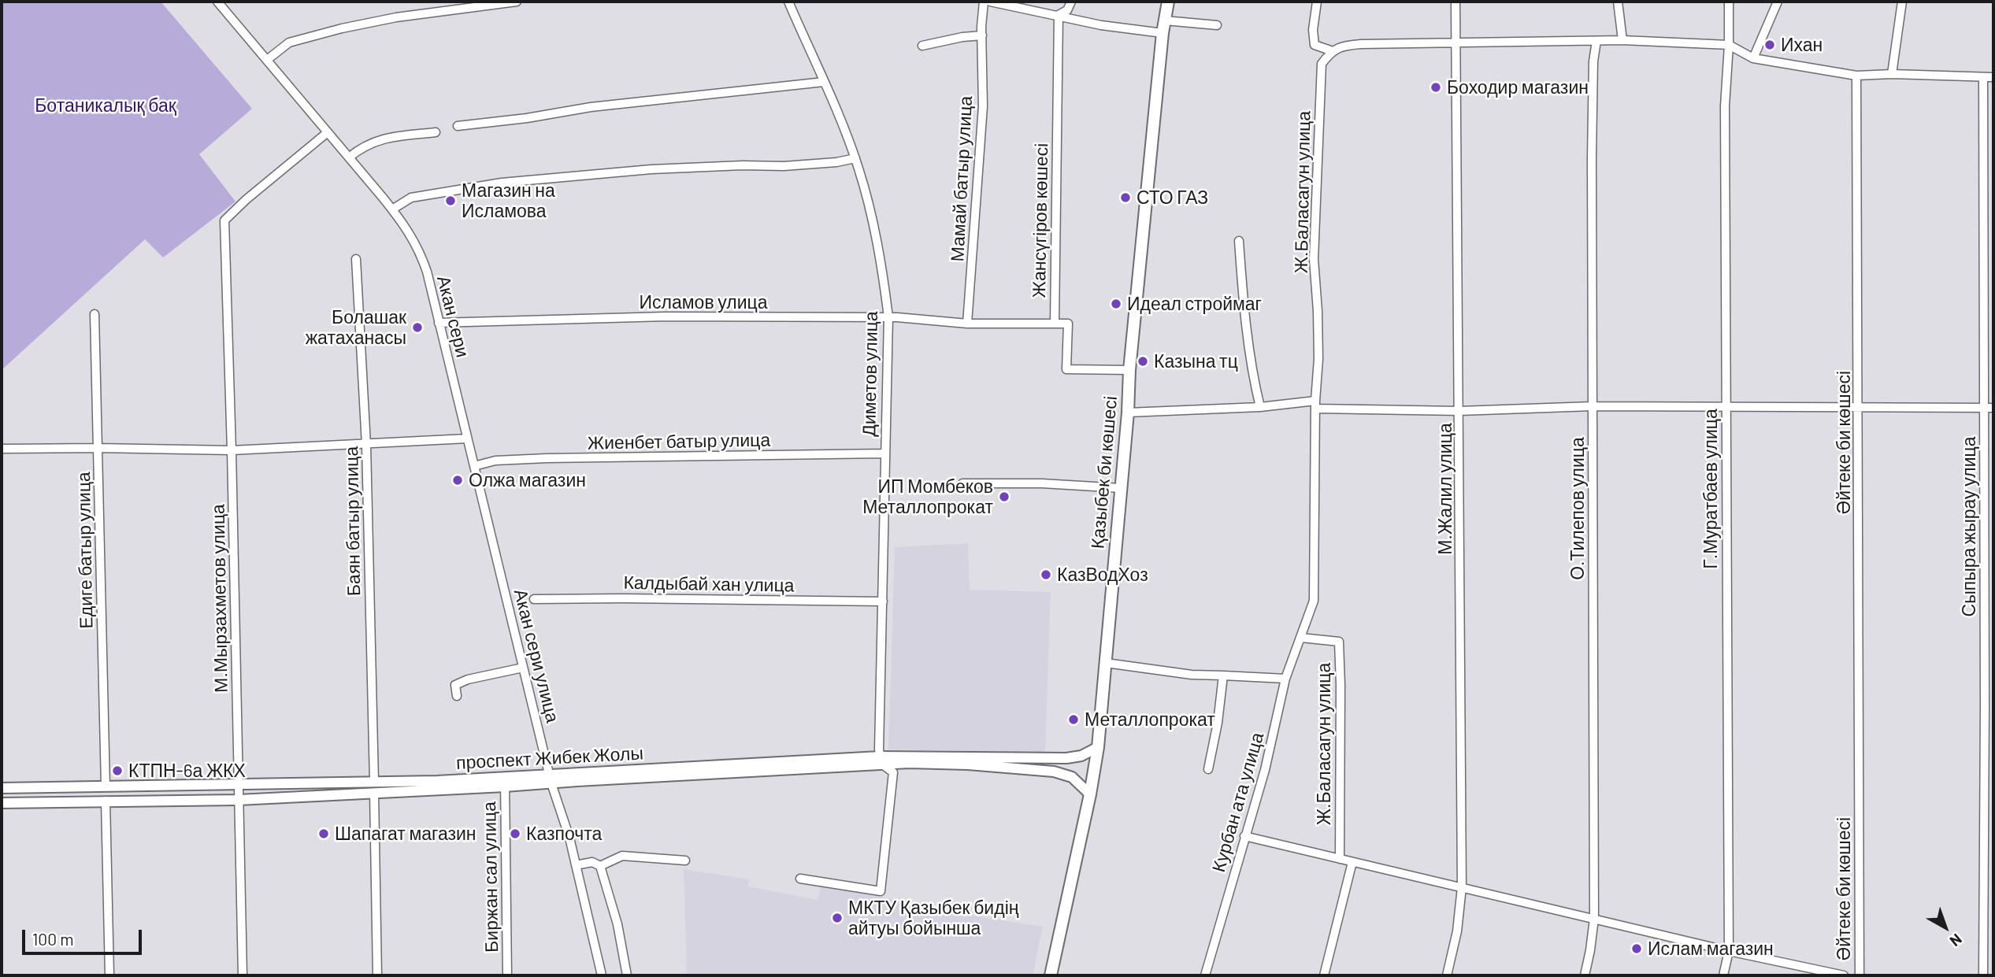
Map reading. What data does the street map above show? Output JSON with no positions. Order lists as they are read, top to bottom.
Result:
{
  "streets": {
    "main road": ["Қазыбек би көшесі"],
    "street": [
      "Мамай батыр улица",
      "Ж.Баласагун улица",
      "Жансүгіров көшесі",
      "Исламов улица",
      "Акан сери",
      "Диметов улица",
      "Жиенбет батыр улица",
      "Әйтеке би көшесі",
      "М.Жалил улица",
      "Г.Муратбаев улица",
      "О.Тилепов улица",
      "Баян батыр улица",
      "Сыпыра жырау улица",
      "Едиге батыр улица",
      "Калдыбай хан улица",
      "М.Мырзахметов улица",
      "Акан сери улица",
      "проспект Жибек Жолы",
      "Курбан ата улица",
      "Биржан сал улица"
    ]
  },
  "crossings": [
    ["Мамай батыр улица", "Исламов улица"],
    ["Ж.Баласагун улица", "Курбан ата улица"],
    ["Жансүгіров көшесі", "Исламов улица"],
    ["Жансүгіров көшесі", "Қазыбек би көшесі"],
    ["Исламов улица", "Акан сери"],
    ["Исламов улица", "Диметов улица"],
    ["Акан сери", "М.Мырзахметов улица"],
    ["Акан сери", "Акан сери улица"],
    ["Диметов улица", "Жиенбет батыр улица"],
    ["Диметов улица", "Калдыбай хан улица"],
    ["Диметов улица", "проспект Жибек Жолы"],
    ["Жиенбет батыр улица", "Акан сери улица"],
    ["Қазыбек би көшесі", "проспект Жибек Жолы"],
    ["Баян батыр улица", "проспект Жибек Жолы"],
    ["Едиге батыр улица", "проспект Жибек Жолы"],
    ["М.Мырзахметов улица", "проспект Жибек Жолы"],
    ["Акан сери улица", "проспект Жибек Жолы"],
    ["проспект Жибек Жолы", "Биржан сал улица"]
  ],
  "parks": ["Ботаникалық бақ"],
  "places": [
    "Ихан",
    "Боходир магазин",
    "СТО ГАЗ",
    "Магазин на Исламова",
    "Идеал строймаг",
    "Болашак жатаханасы",
    "Казына тц",
    "Олжа магазин",
    "ИП Момбеков Металлопрокат",
    "КазВодХоз",
    "Металлопрокат",
    "КТПН-6а ЖКХ",
    "Шапагат магазин",
    "Казпочта",
    "МКТУ Қазыбек бидің айтуы бойынша",
    "Ислам магазин"
  ],
  "scale_bar": "100 m",
  "north": "bottom right"
}
